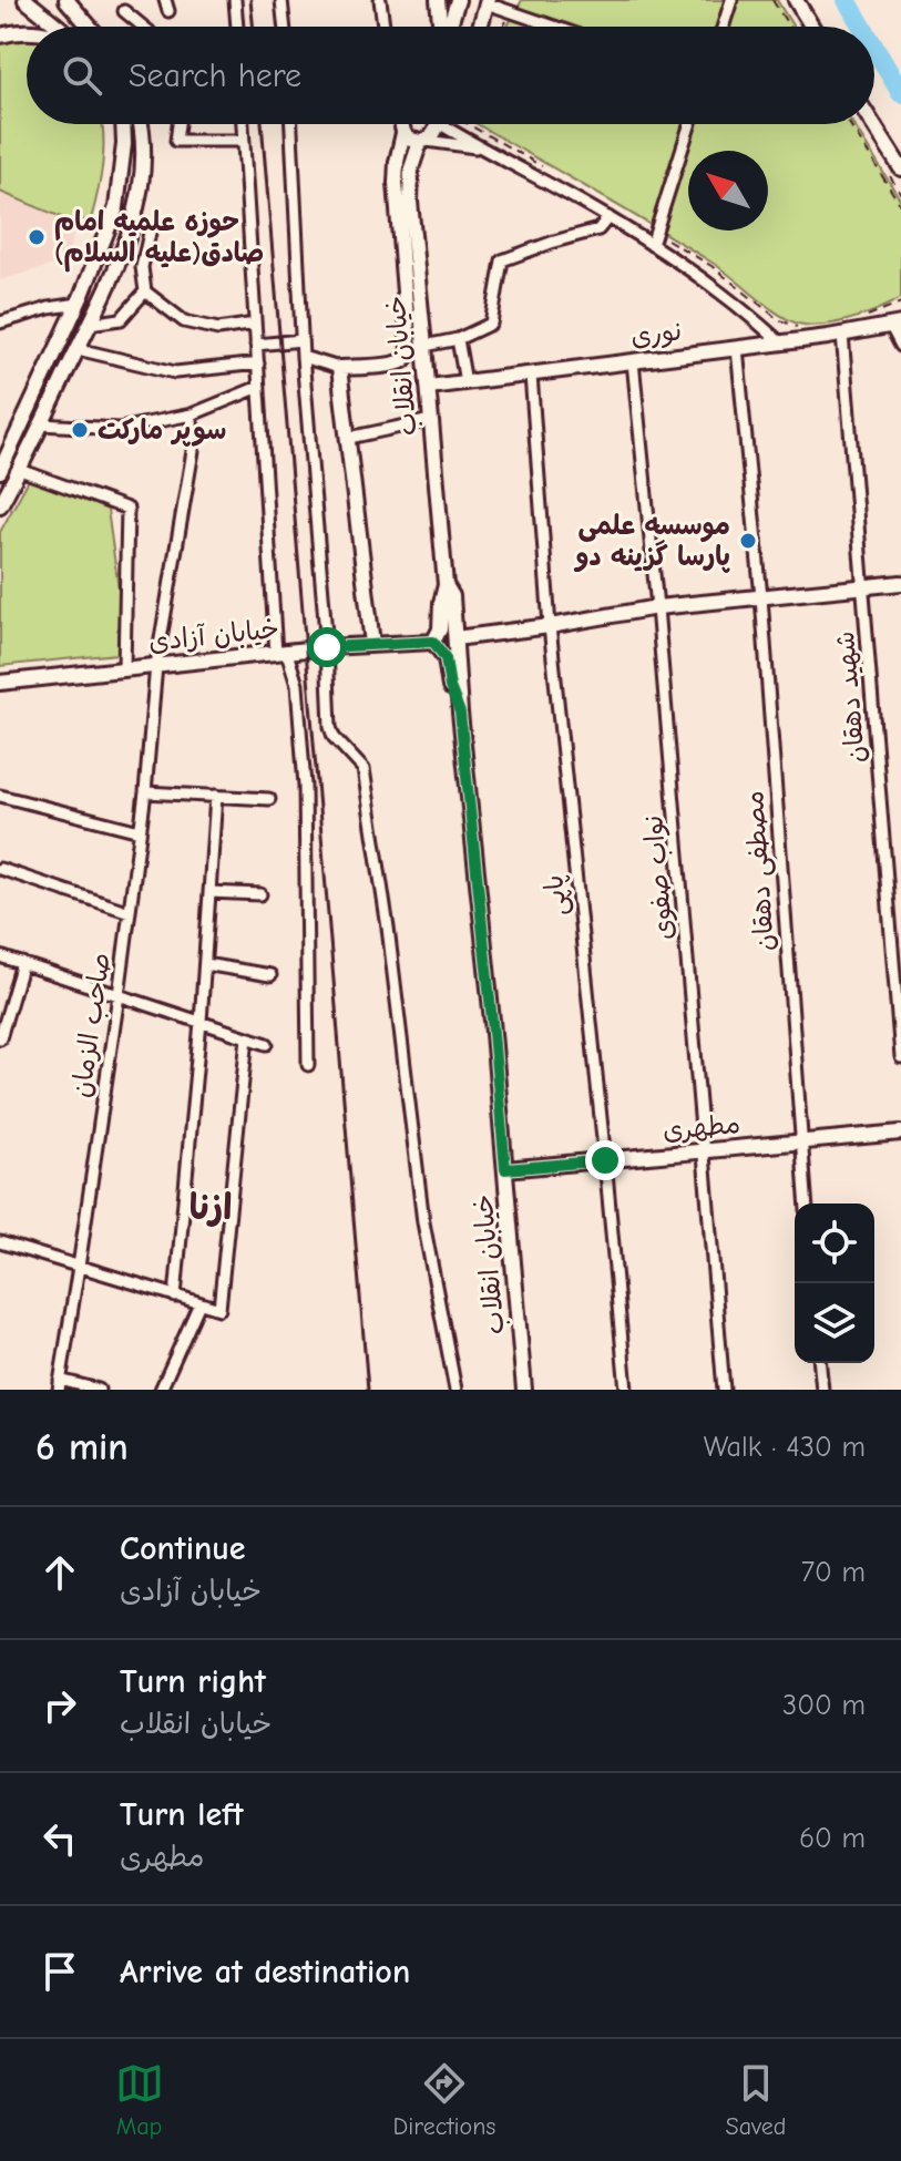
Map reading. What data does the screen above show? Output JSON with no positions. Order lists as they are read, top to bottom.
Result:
{
  "streets": {
    "main road": [
      "نوری",
      "خیابان انقلاب",
      "خیابان آزادی",
      "مطهری"
    ],
    "street": [
      "شهید دهقان",
      "مصطفی دهقان",
      "نواب صفوی",
      "پاپی",
      "صاحب الزمان"
    ]
  },
  "crossings": [
    ["نوری", "خیابان انقلاب"],
    ["نوری", "شهید دهقان"],
    ["نوری", "مصطفی دهقان"],
    ["نوری", "نواب صفوی"],
    ["نوری", "پاپی"],
    ["خیابان انقلاب", "خیابان آزادی"],
    ["خیابان انقلاب", "مطهری"],
    ["خیابان آزادی", "صاحب الزمان"],
    ["مصطفی دهقان", "مطهری"],
    ["نواب صفوی", "مطهری"],
    ["پاپی", "مطهری"]
  ],
  "districts": ["ازنا"],
  "places": ["حوزه علمیه امام صادق(علیه السلام)", "سوپر مارکت", "موسسه علمی پارسا گزینه دو"],
  "north": "top left",
  "page": {
    "search": "Search here",
    "heading": ["6 min", "Walk · 430 m"],
    "list": [
      ["Continue", "خیابان آزادی", "70 m"],
      ["Turn right", "خیابان انقلاب", "300 m"],
      ["Turn left", "مطهری", "60 m"],
      "Arrive at destination"
    ],
    "nav": ["Map", "Directions", "Saved"]
  }
}
